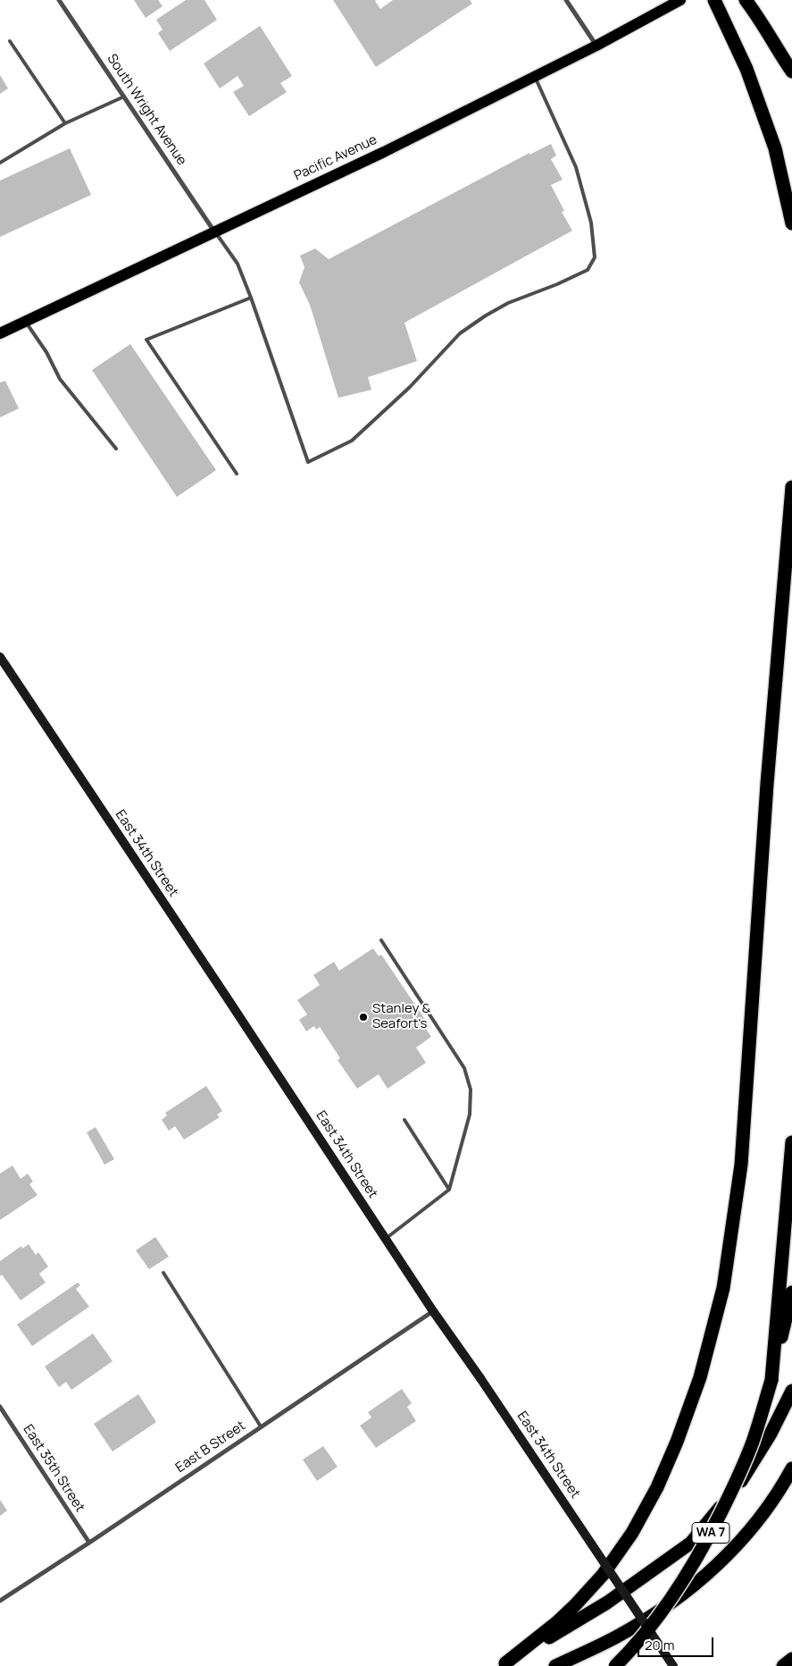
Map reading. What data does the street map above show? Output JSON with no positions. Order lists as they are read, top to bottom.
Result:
{
  "streets": {
    "highway": ["WA 7"],
    "main road": ["Pacific Avenue"],
    "street": [
      "South Wright Avenue",
      "East 34th Street",
      "East B Street",
      "East 35th Street"
    ]
  },
  "crossings": [
    ["South Wright Avenue", "Pacific Avenue"],
    ["East 34th Street", "East B Street"],
    ["East B Street", "East 35th Street"]
  ],
  "places": ["Stanley & Seafort's"],
  "scale_bar": "20 m"
}
